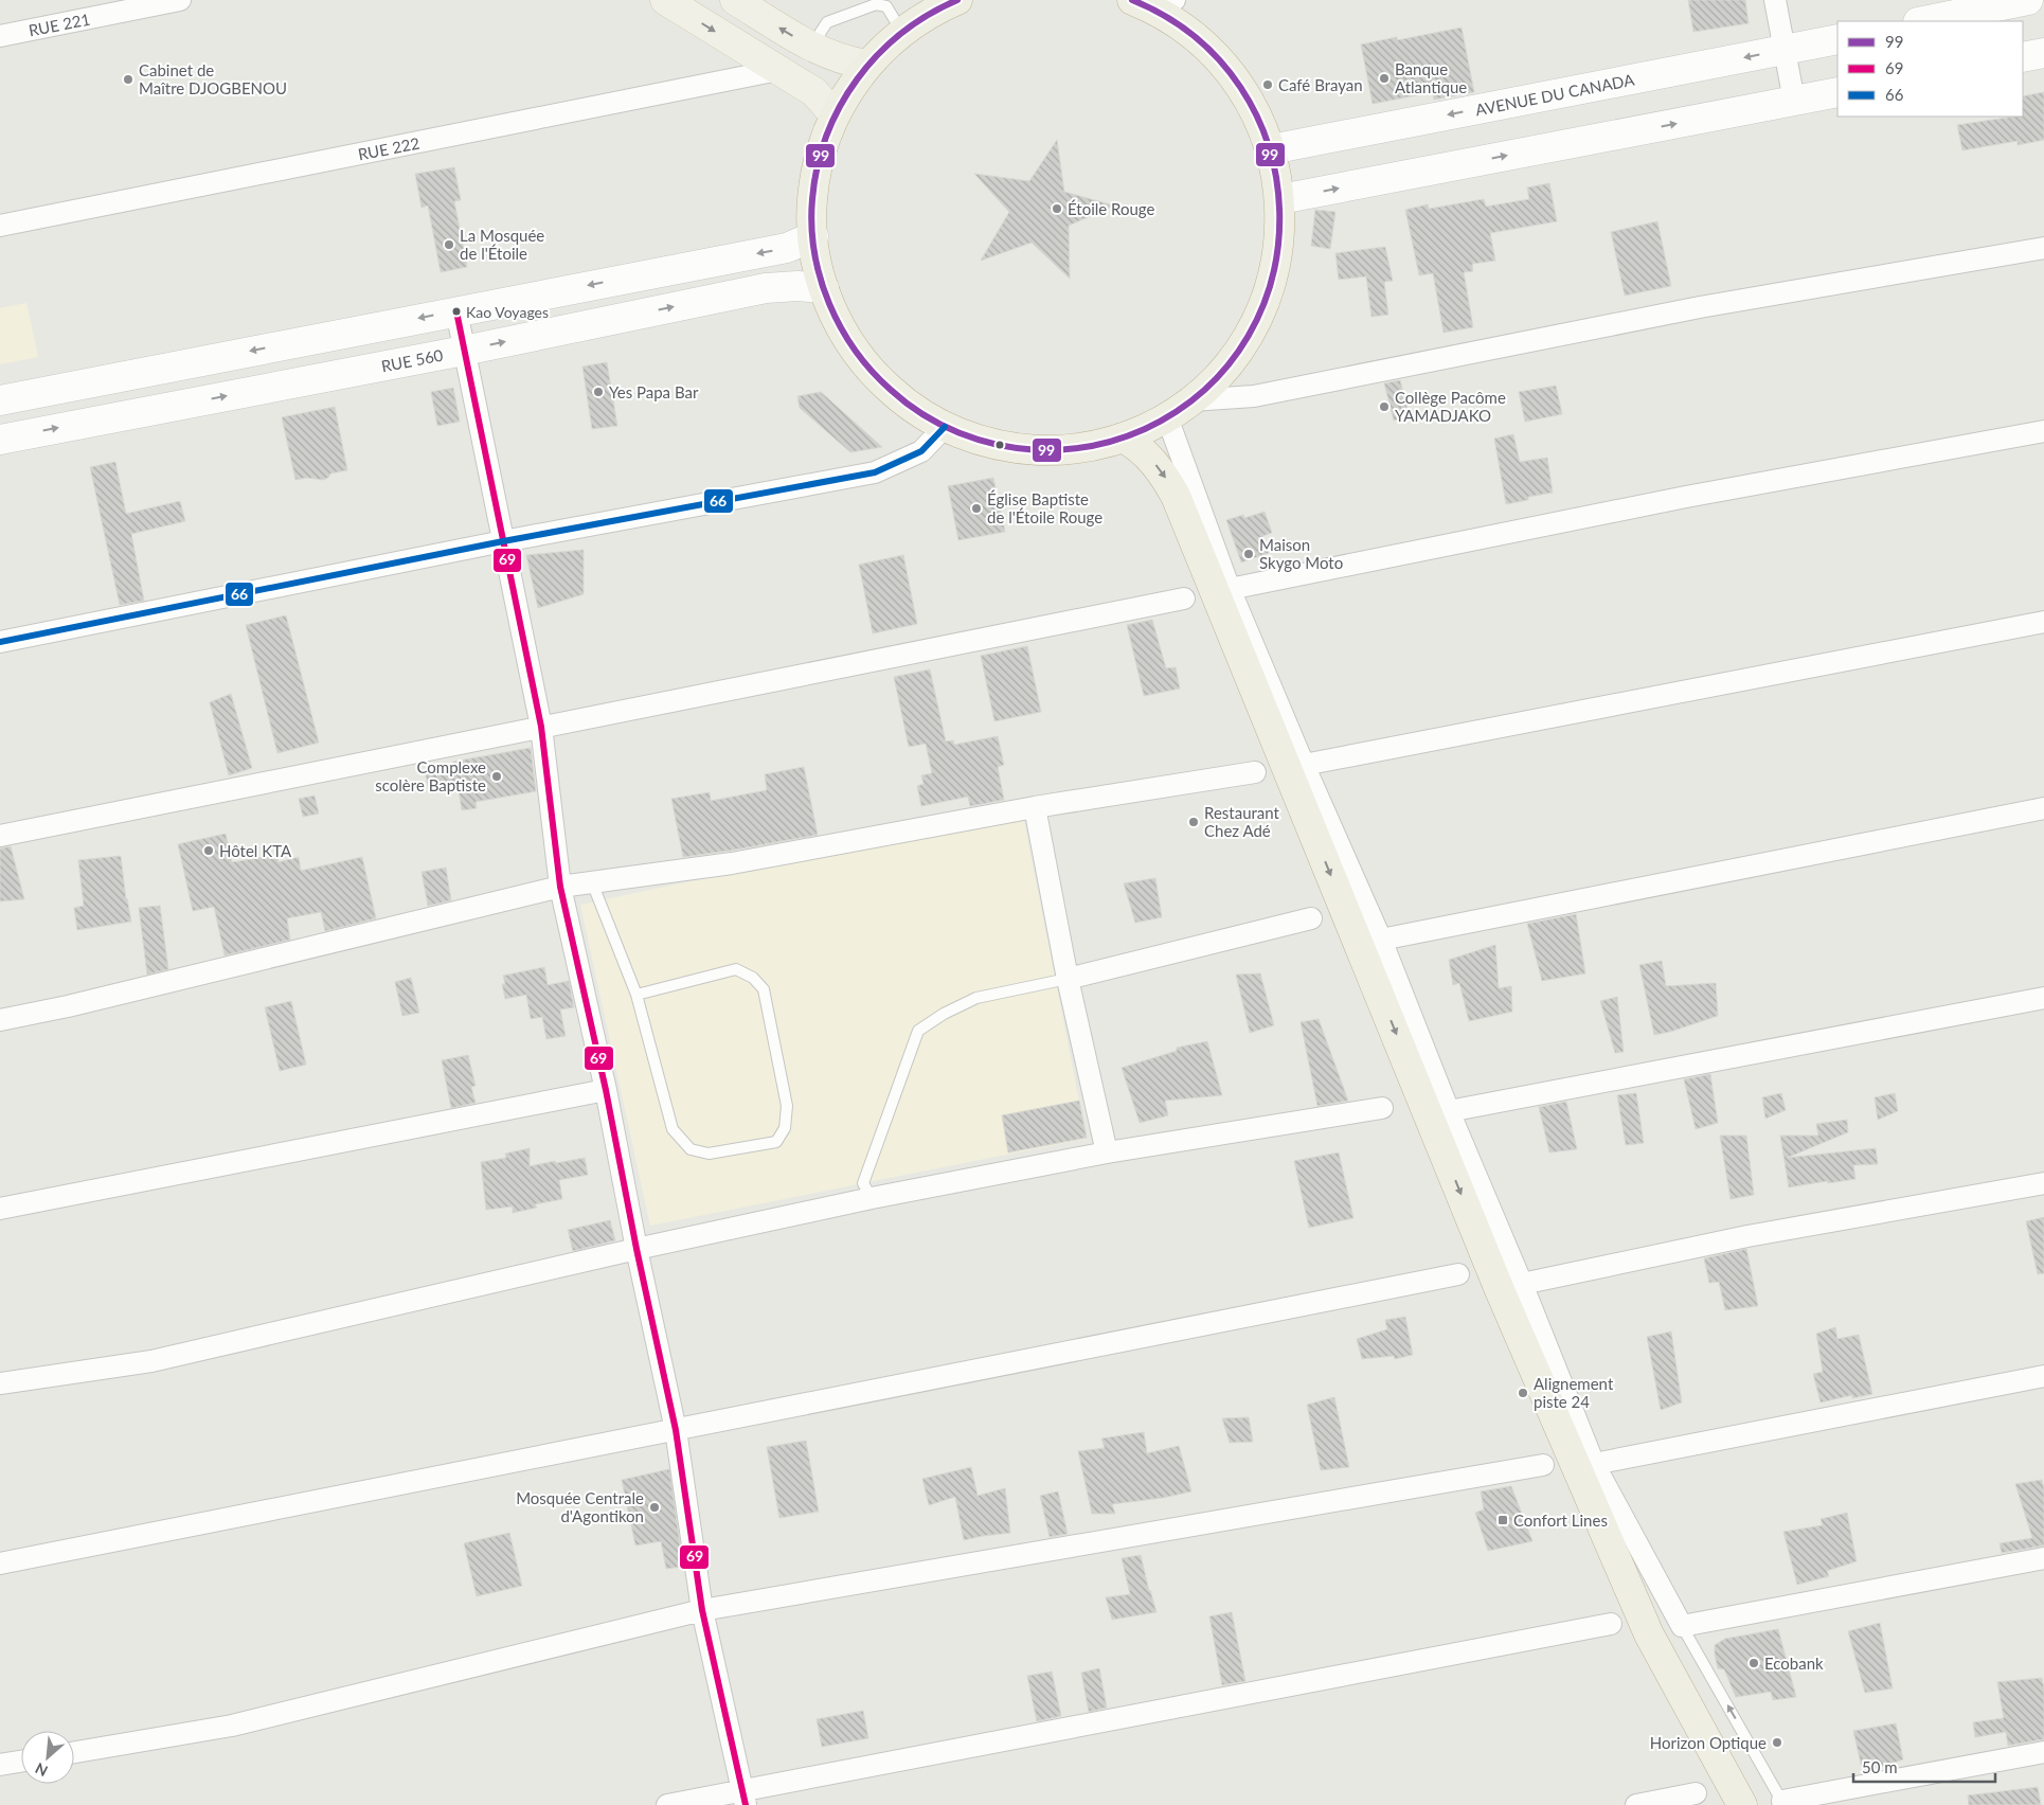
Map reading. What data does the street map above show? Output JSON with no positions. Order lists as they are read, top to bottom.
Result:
{
  "streets": {
    "main road": ["AVENUE DU CANADA", "RUE 560"],
    "street": ["RUE 221", "RUE 222"]
  },
  "places": {
    "other": [
      "Banque Atlantique",
      "Cabinet de Maître DJOGBENOU",
      "Café Brayan",
      "Étoile Rouge",
      "La Mosquée de l'Étoile",
      "Kao Voyages",
      "Yes Papa Bar",
      "Collège Pacôme YAMADJAKO",
      "Église Baptiste de l'Étoile Rouge",
      "Maison Skygo Moto",
      "Complexe scolère Baptiste",
      "Restaurant Chez Adé",
      "Hôtel KTA",
      "Alignement piste 24",
      "Mosquée Centrale d'Agontikon",
      "Ecobank",
      "Horizon Optique"
    ],
    "transit": ["Confort Lines"]
  },
  "lines": ["transit line 99", "transit line 69", "transit line 66"],
  "legend": ["99", "69", "66"],
  "scale_bar": "50 m",
  "north": "bottom left"
}
